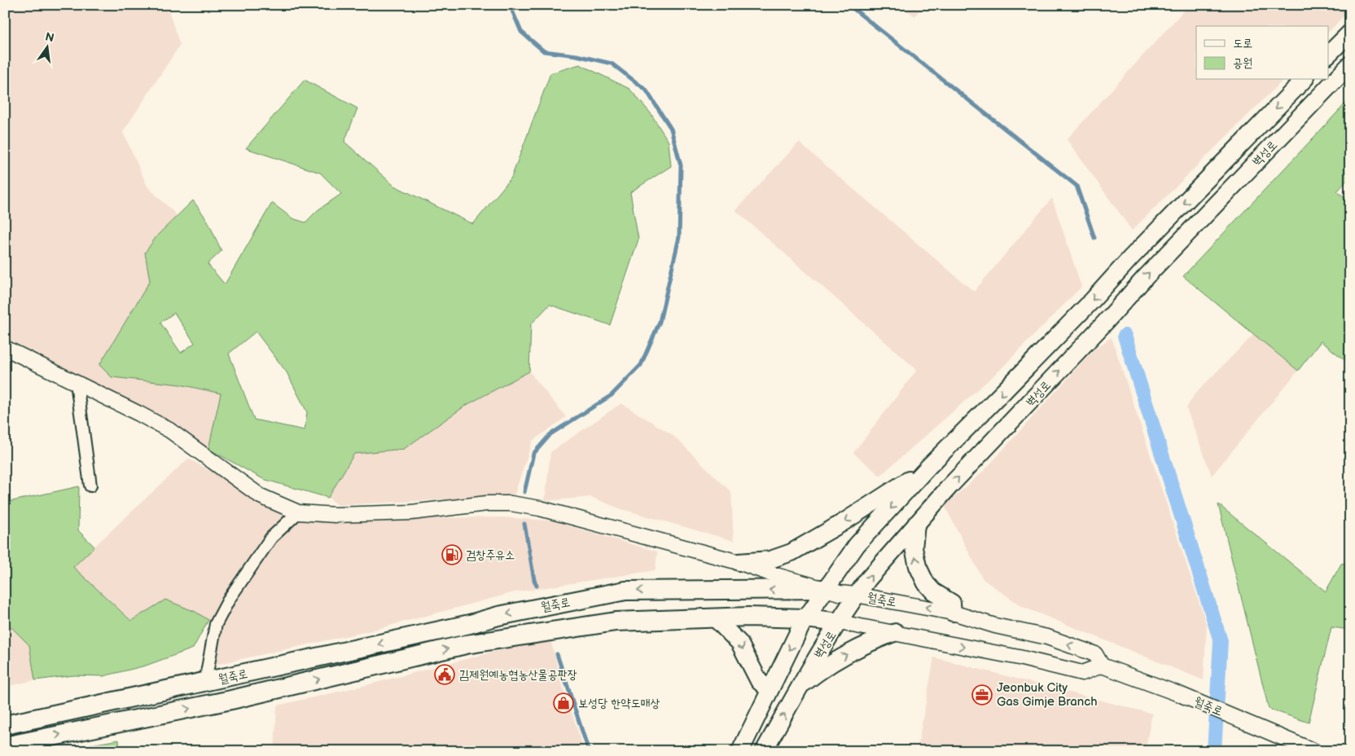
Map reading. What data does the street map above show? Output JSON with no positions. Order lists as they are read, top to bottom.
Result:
{
  "streets": {
    "main road": ["벽성로", "월죽로"]
  },
  "crossings": [
    ["벽성로", "월죽로"]
  ],
  "places": {
    "fuel station": ["검창주유소"],
    "public building": ["김제원예농협농산물공판장"],
    "office": ["Jeonbuk City Gas Gimje Branch"],
    "shop": ["보성당 한약도매상"]
  },
  "legend": ["도로", "공원"],
  "north": "top"
}
